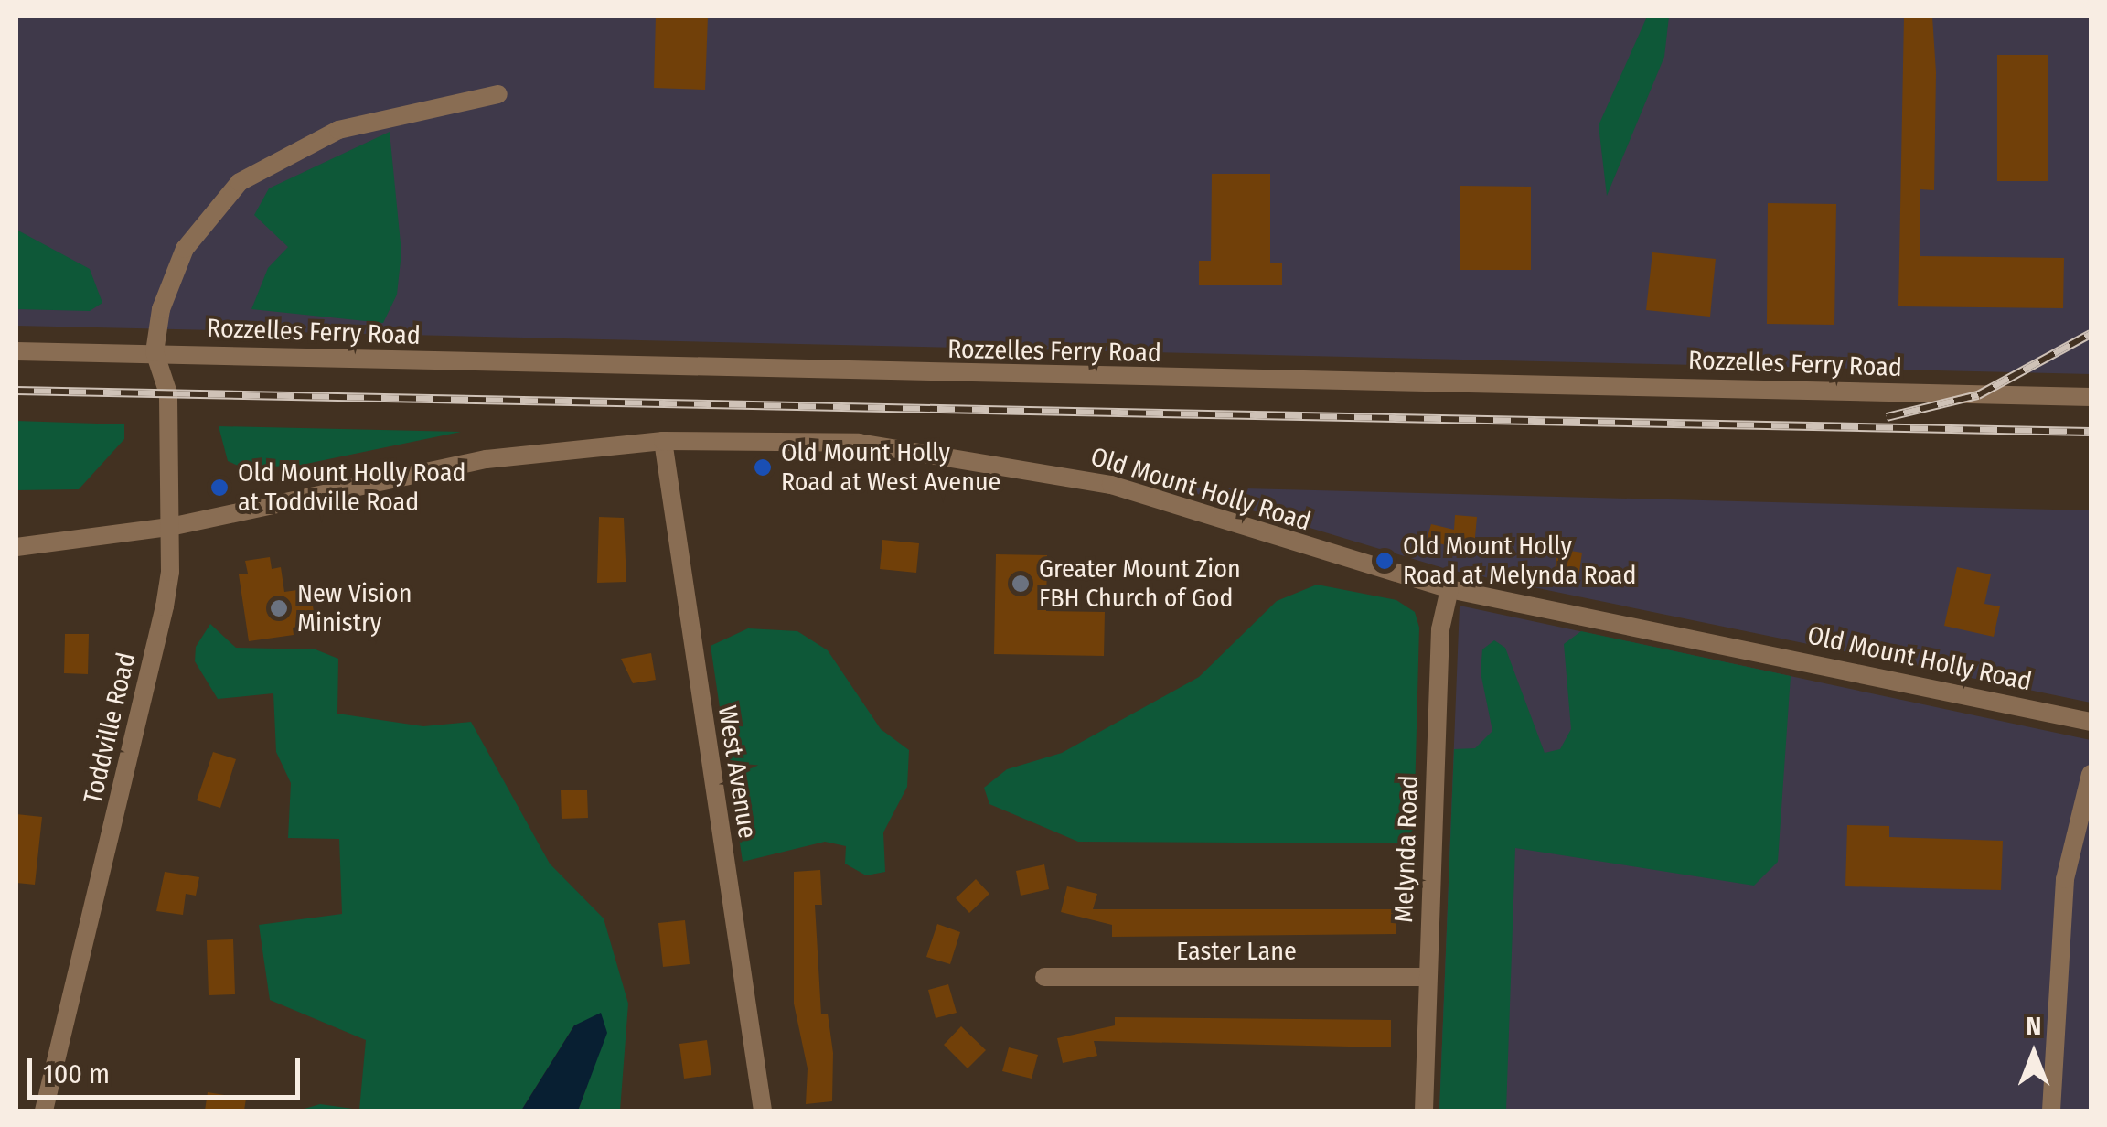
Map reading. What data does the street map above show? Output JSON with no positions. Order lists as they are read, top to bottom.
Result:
{
  "streets": {
    "street": [
      "Rozzelles Ferry Road",
      "Old Mount Holly Road",
      "Toddville Road",
      "West Avenue",
      "Melynda Road",
      "Easter Lane"
    ]
  },
  "crossings": [
    ["Rozzelles Ferry Road", "Toddville Road"],
    ["Old Mount Holly Road", "Toddville Road"],
    ["Old Mount Holly Road", "West Avenue"],
    ["Old Mount Holly Road", "Melynda Road"],
    ["Melynda Road", "Easter Lane"]
  ],
  "places": [
    "Old Mount Holly Road at West Avenue",
    "Old Mount Holly Road at Toddville Road",
    "Old Mount Holly Road at Melynda Road",
    "Greater Mount Zion FBH Church of God",
    "New Vision Ministry"
  ],
  "scale_bar": "100 m",
  "north": "top"
}
